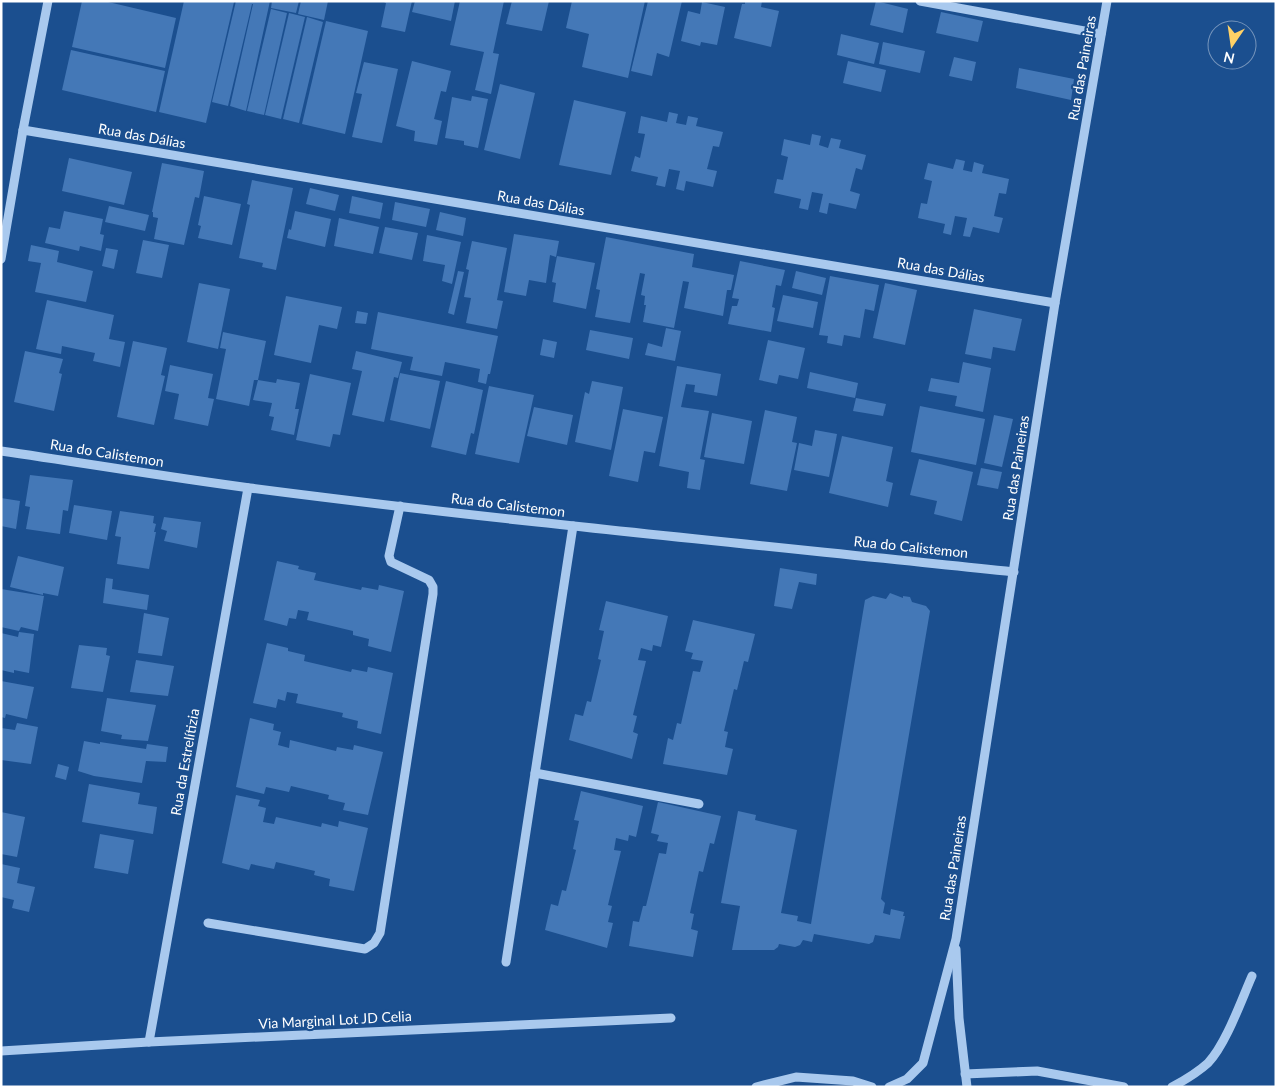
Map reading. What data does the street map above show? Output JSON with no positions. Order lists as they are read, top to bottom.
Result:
{
  "streets": {
    "street": [
      "Rua das Paineiras",
      "Rua das Dálias",
      "Rua do Calistemon",
      "Rua da Estrelítizia",
      "Via Marginal Lot JD Celia"
    ]
  },
  "crossings": [
    ["Rua das Paineiras", "Rua das Dálias"],
    ["Rua das Paineiras", "Rua do Calistemon"],
    ["Rua do Calistemon", "Rua da Estrelítizia"],
    ["Rua da Estrelítizia", "Via Marginal Lot JD Celia"]
  ],
  "north": "bottom"
}
